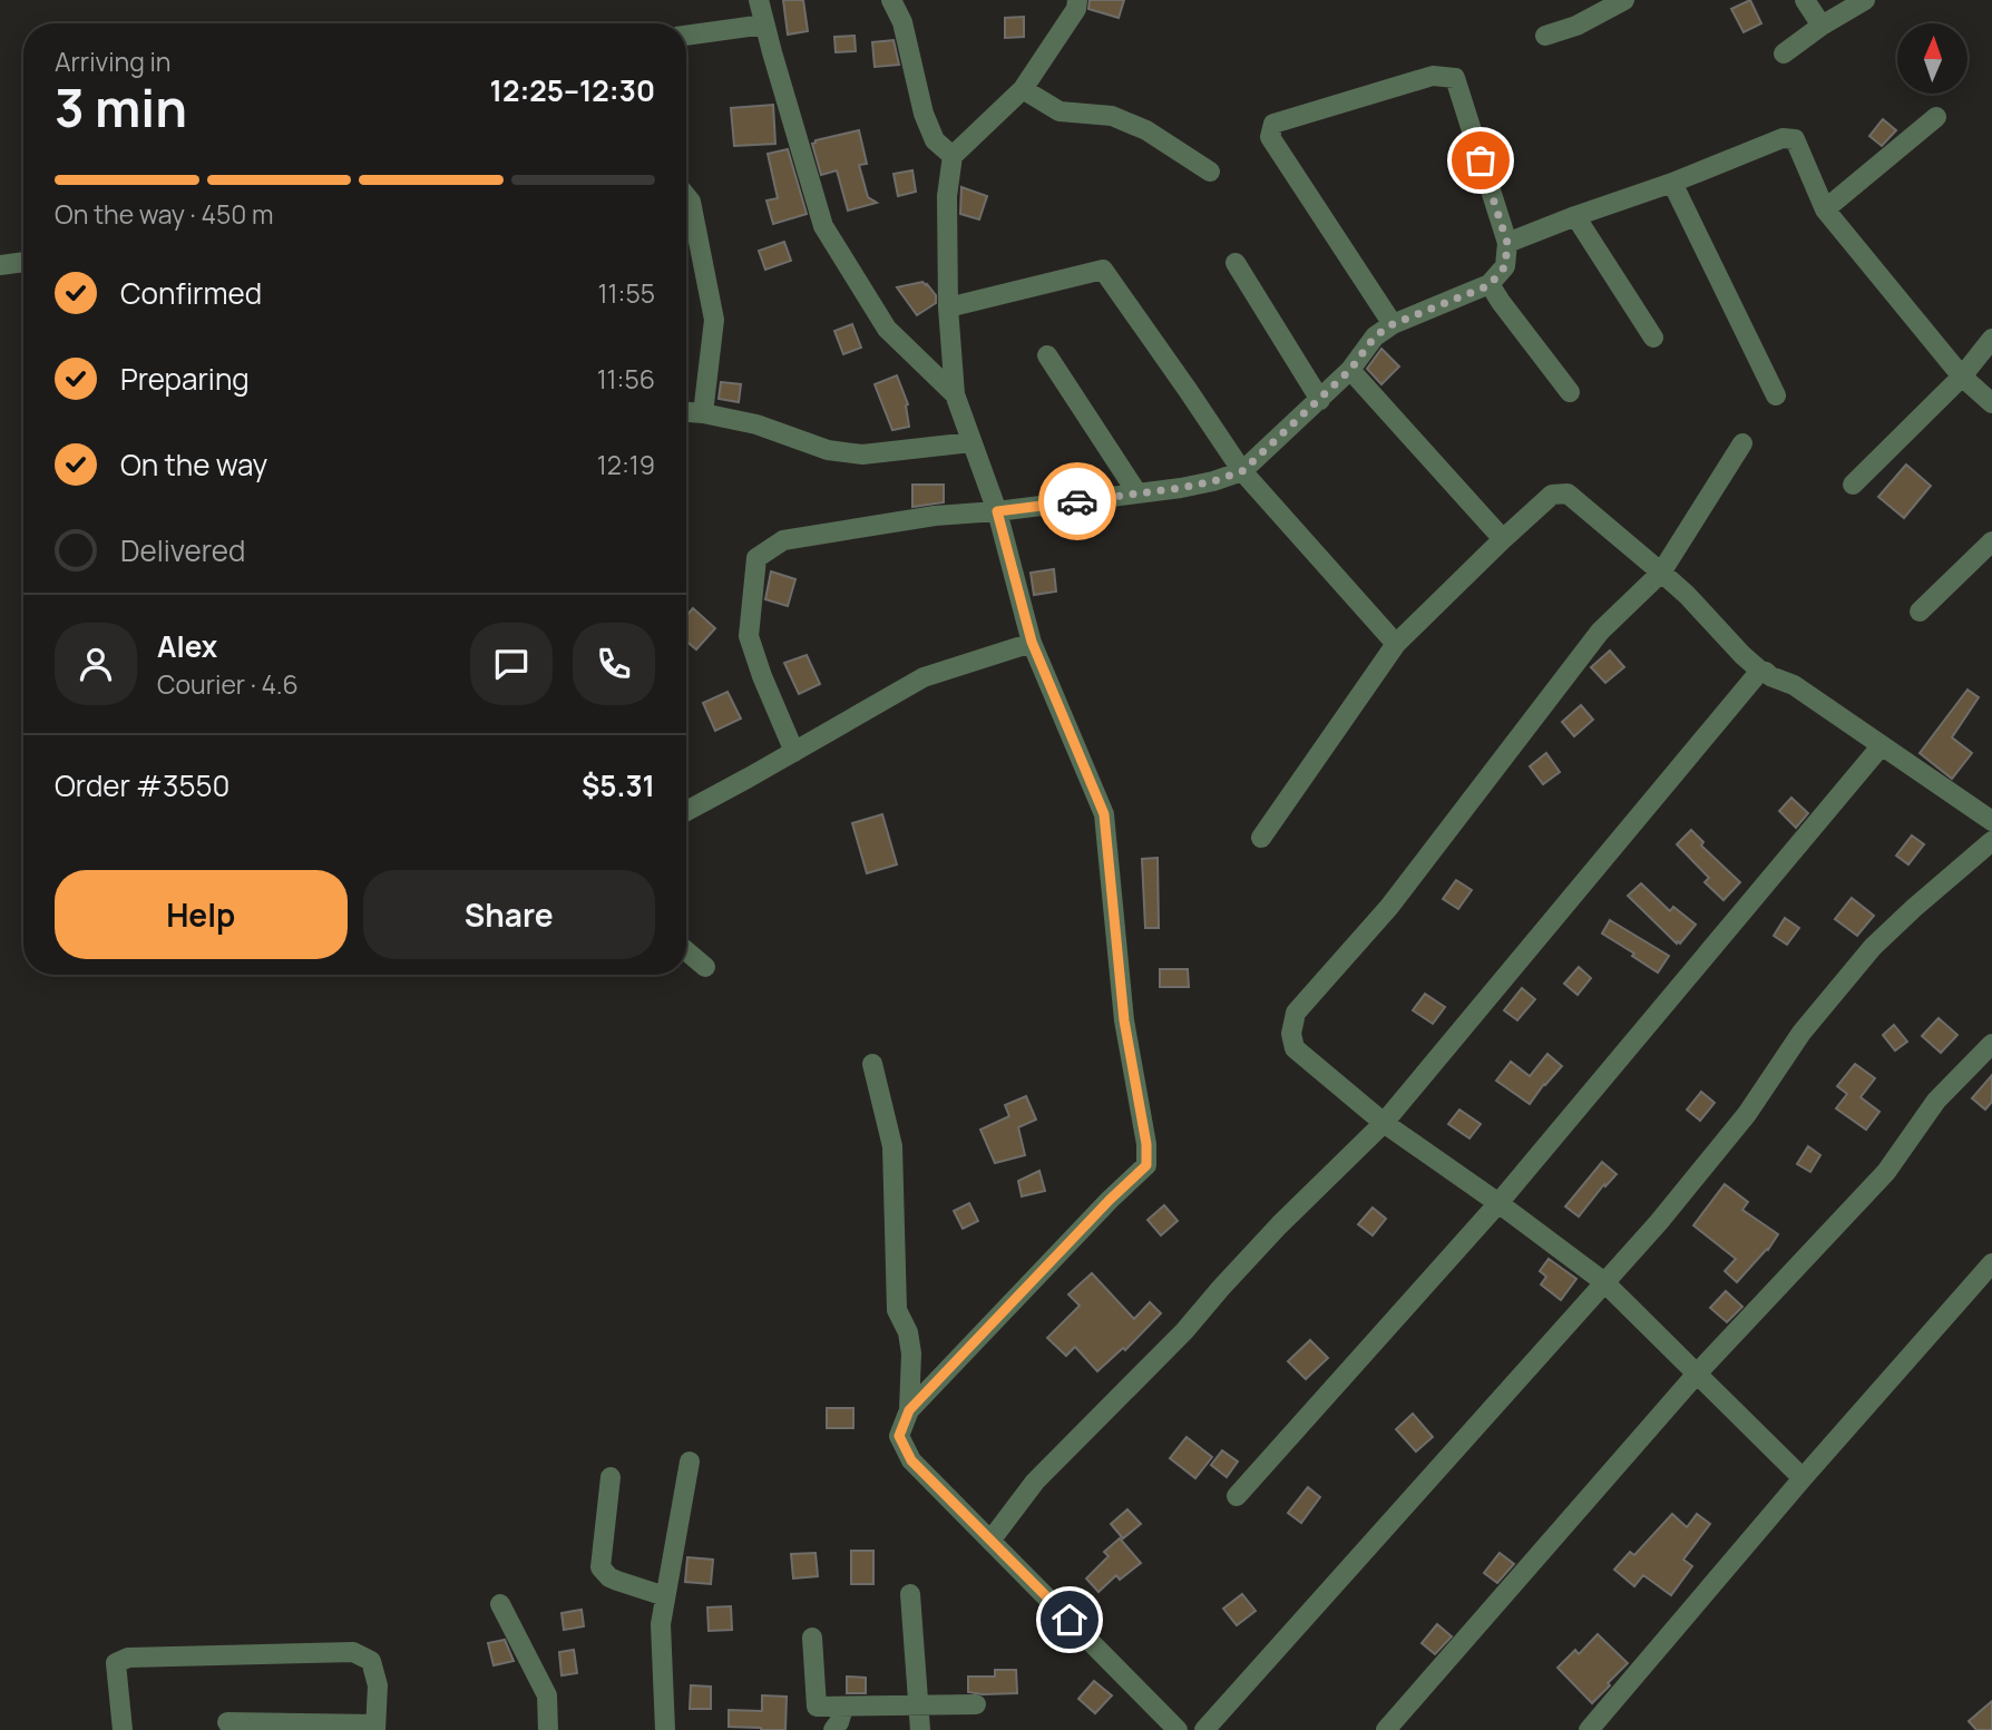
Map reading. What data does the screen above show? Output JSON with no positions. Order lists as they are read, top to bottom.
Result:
{
  "north": "top",
  "page": {
    "heading": ["3 min", "Arriving in", "12:25–12:30"],
    "panel": [
      "Alex",
      "Courier · 4.6",
      "Order #3550",
      "$5.31"
    ],
    "bar": "On the way · 450 m",
    "list": [
      ["Confirmed", "11:55"],
      ["Preparing", "11:56"],
      ["On the way", "12:19"],
      "Delivered"
    ],
    "buttons": ["Help", "Share"]
  }
}
